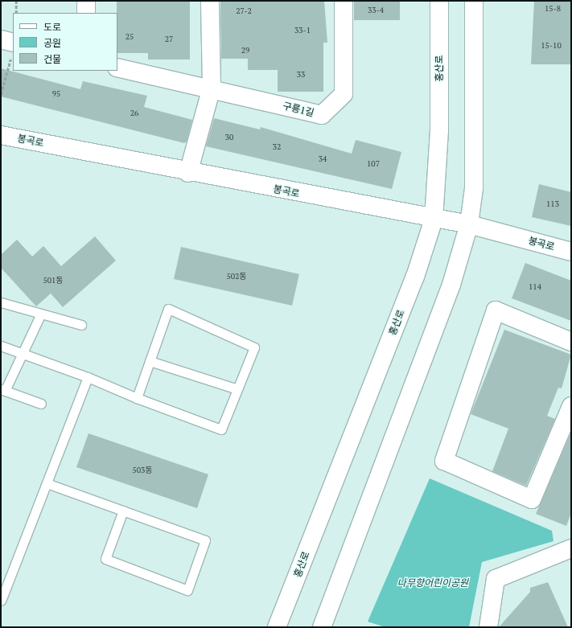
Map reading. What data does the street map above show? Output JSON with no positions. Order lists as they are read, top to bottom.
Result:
{
  "streets": {
    "street": ["홍산로", "구룡1길", "봉곡로"]
  },
  "crossings": [
    ["홍산로", "봉곡로"]
  ],
  "parks": ["나무향어린이공원"],
  "house_numbers": [
    "15-8",
    "33-4",
    "27-2",
    "33-1",
    "25",
    "27",
    "15-10",
    "29",
    "33",
    "95",
    "26",
    "30",
    "32",
    "34",
    "107",
    "113",
    "502동",
    "501동",
    "114",
    "503동"
  ],
  "legend": ["도로", "공원", "건물"]
}
